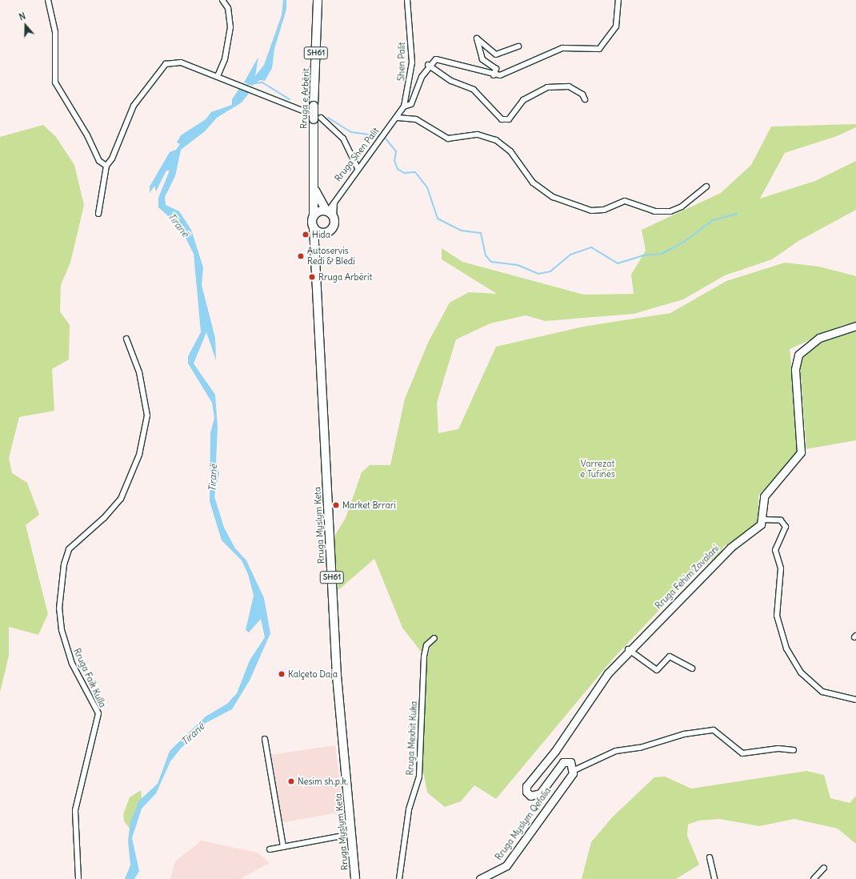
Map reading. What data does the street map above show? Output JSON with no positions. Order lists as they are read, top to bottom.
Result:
{
  "streets": {
    "main road": ["SH61", "Rruga e Arbërit", "Rruga Myslym Keta"],
    "street": [
      "Shen Palit",
      "Rruga Shen Palit",
      "Rruga Fehim Zavalani",
      "Rruga Faik Kulla",
      "Rruga Mexhit Kuka",
      "Rruga Myslym Qefalia"
    ]
  },
  "crossings": [
    ["SH61", "Rruga e Arbërit"],
    ["SH61", "Rruga Shen Palit"],
    ["SH61", "Rruga Myslym Keta"],
    ["Shen Palit", "Rruga Shen Palit"],
    ["Rruga e Arbërit", "Rruga Shen Palit"],
    ["Rruga e Arbërit", "Rruga Myslym Keta"],
    ["Rruga Shen Palit", "Rruga Myslym Keta"],
    ["Rruga Fehim Zavalani", "Rruga Myslym Qefalia"]
  ],
  "water": ["Tiranë"],
  "parks": ["Varrezat e Tufinës"],
  "places": [
    "Hida",
    "Autoservis Redi & Bledi",
    "Rruga Arbërit",
    "Market Brrari",
    "Kalçeto Daja",
    "Nesim sh.p.k."
  ],
  "north": "top"
}
